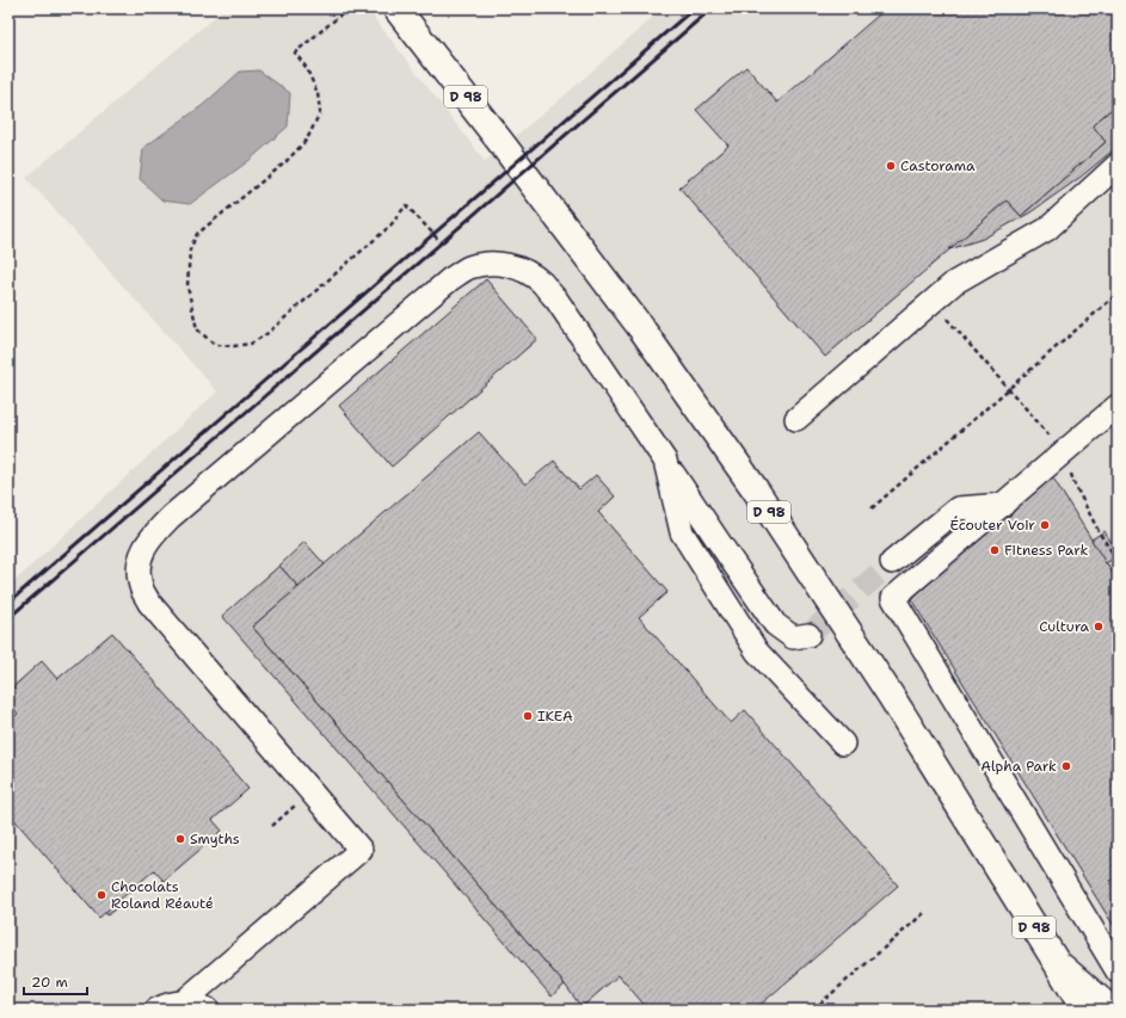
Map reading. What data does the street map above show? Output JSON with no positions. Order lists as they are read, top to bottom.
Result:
{
  "streets": {
    "main road": ["D 98"]
  },
  "places": [
    "Castorama",
    "Écouter Voir",
    "Fitness Park",
    "Cultura",
    "IKEA",
    "Alpha Park",
    "Smyths",
    "Chocolats Roland Réauté"
  ],
  "scale_bar": "20 m"
}
